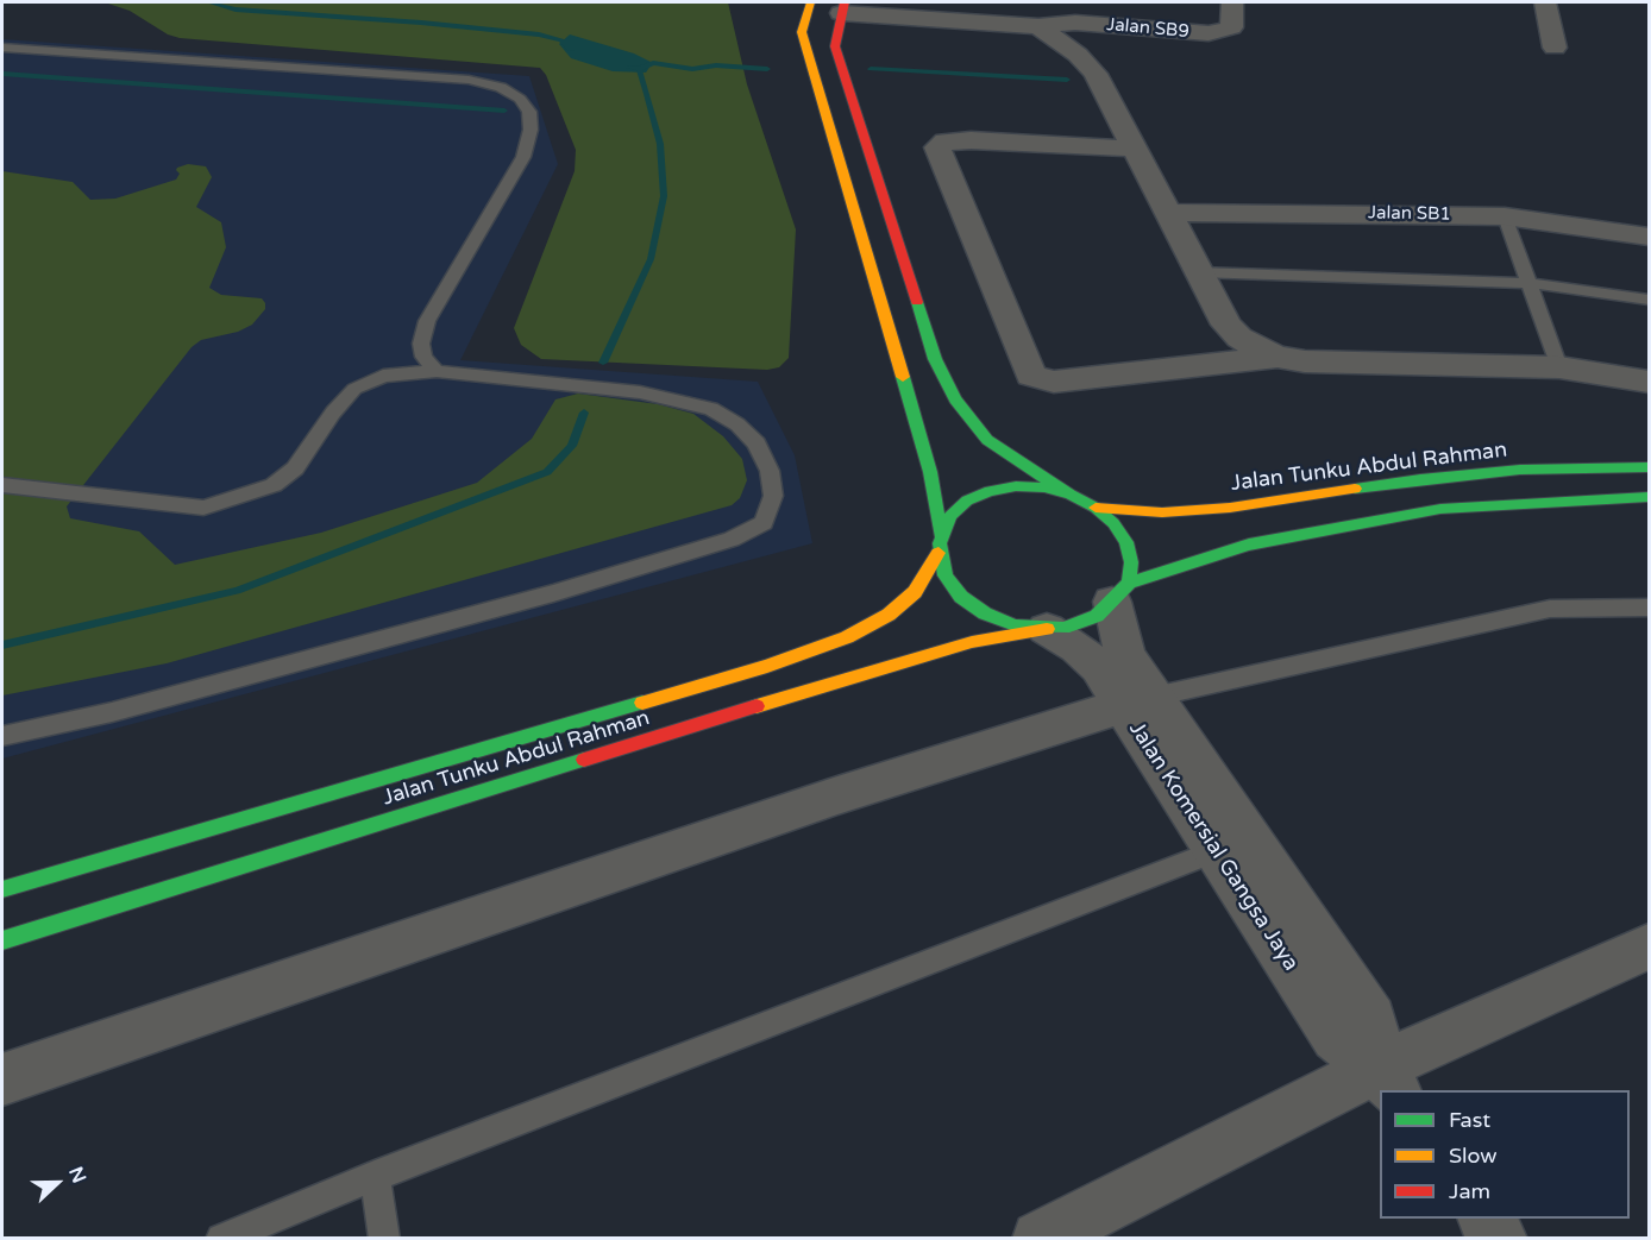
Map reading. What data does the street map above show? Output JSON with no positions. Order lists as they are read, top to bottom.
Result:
{
  "streets": {
    "main road": ["Jalan Tunku Abdul Rahman"],
    "street": ["Jalan SB9", "Jalan SB1", "Jalan Komersial Gangsa Jaya"]
  },
  "crossings": [
    ["Jalan Tunku Abdul Rahman", "Jalan Komersial Gangsa Jaya"]
  ],
  "legend": ["Fast", "Slow", "Jam"],
  "north": "right"
}
